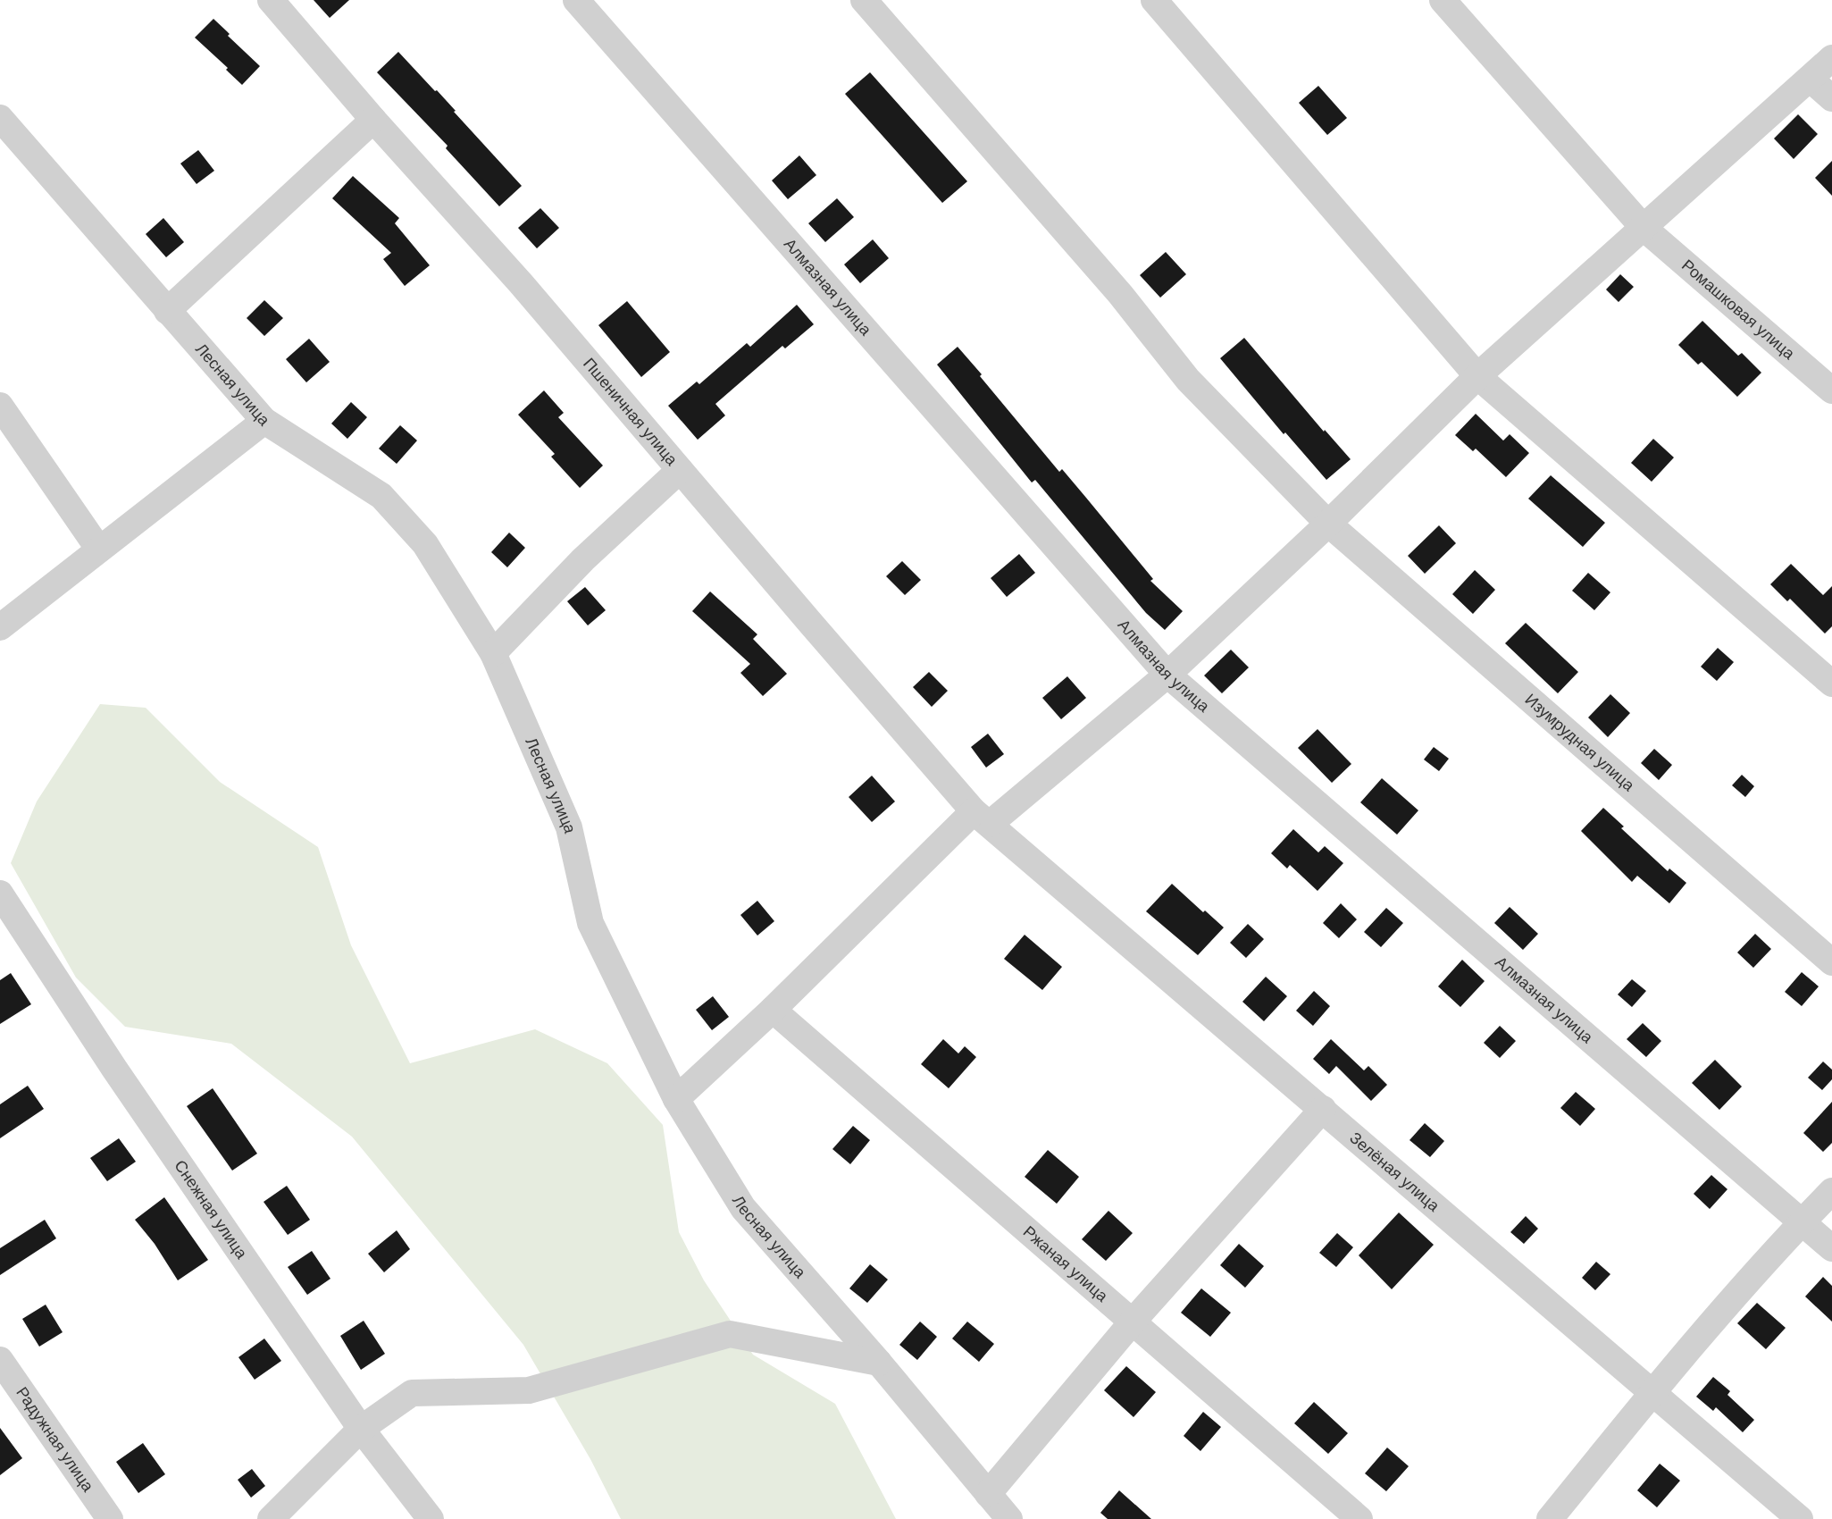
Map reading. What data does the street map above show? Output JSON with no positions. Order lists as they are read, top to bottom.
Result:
{
  "streets": {
    "street": [
      "Алмазная улица",
      "Ромашковая улица",
      "Лесная улица",
      "Пшеничная улица",
      "Изумрудная улица",
      "Зелёная улица",
      "Снежная улица",
      "Ржаная улица",
      "Радужная улица"
    ]
  },
  "crossings": [
    ["Пшеничная улица", "Зелёная улица"]
  ]
}
